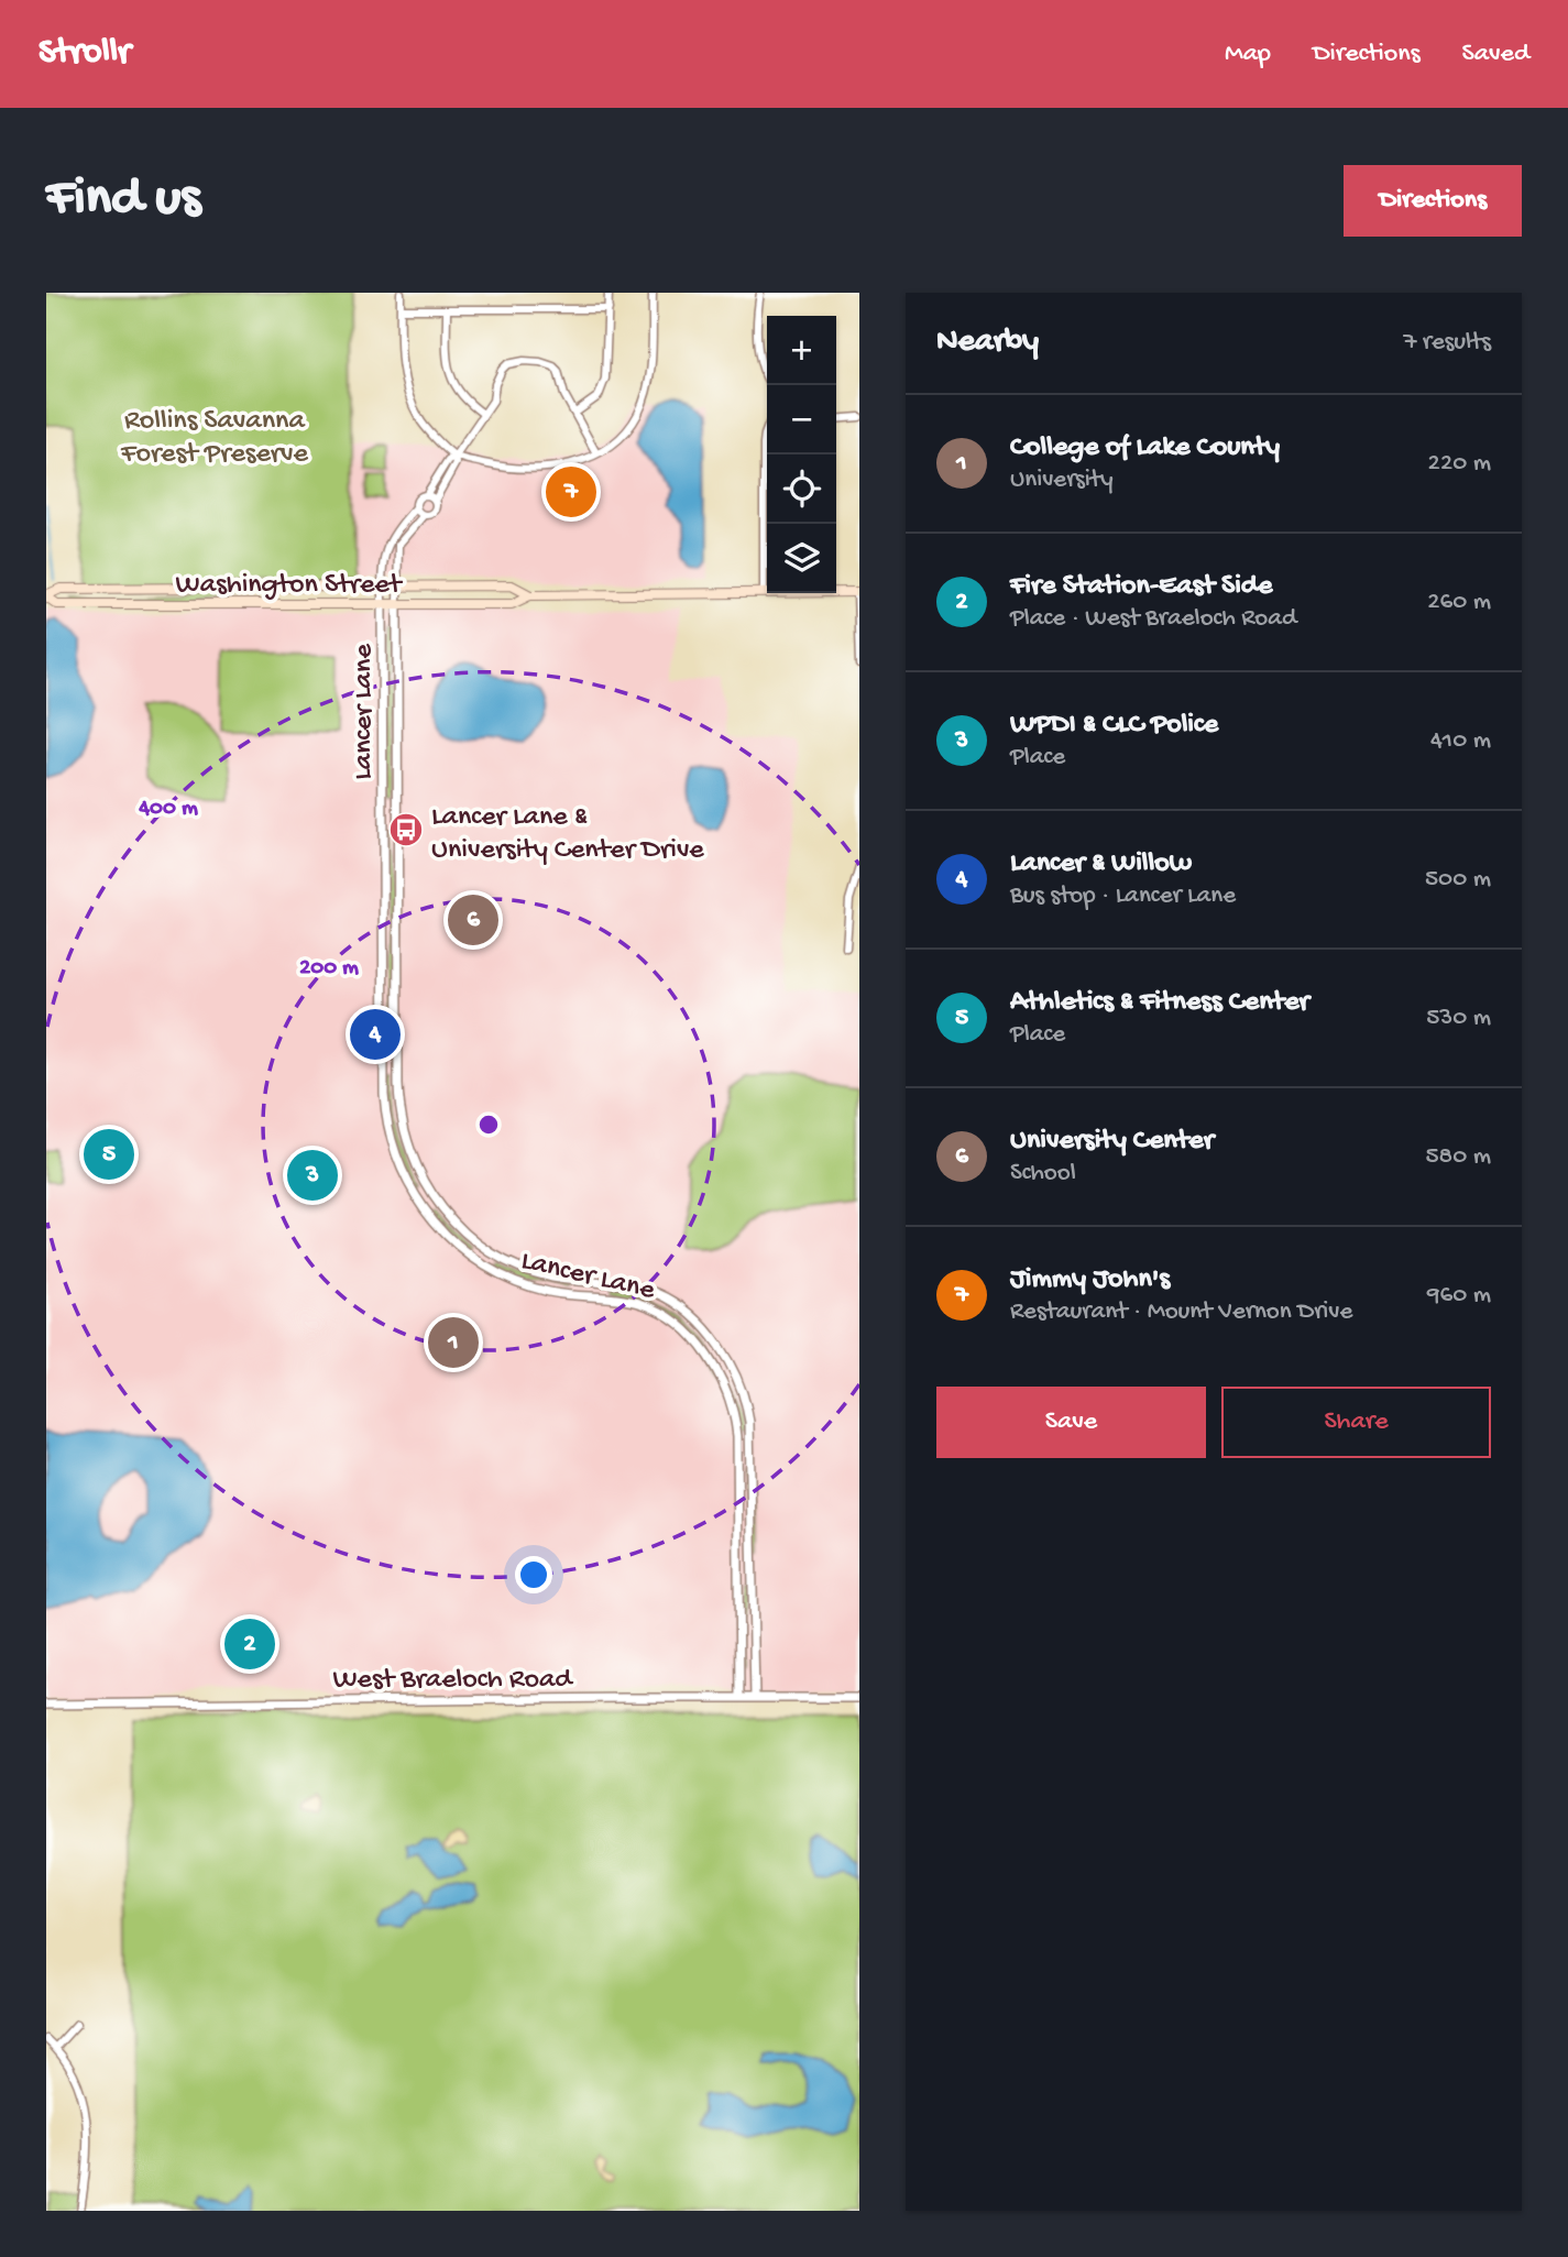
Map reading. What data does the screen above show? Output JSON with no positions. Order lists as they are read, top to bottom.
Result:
{
  "streets": {
    "main road": ["Washington Street"],
    "street": ["Lancer Lane", "West Braeloch Road"]
  },
  "crossings": [
    ["Washington Street", "Lancer Lane"],
    ["Lancer Lane", "West Braeloch Road"]
  ],
  "parks": ["Rollins Savanna Forest Preserve"],
  "places": {
    "bus stop": ["Lancer Lane & University Center Drive"]
  },
  "page": {
    "header": "Strollr",
    "nav": ["Map", "Directions", "Saved"],
    "buttons": [
      "Directions",
      ["Save", "Share"]
    ],
    "title": "Find us",
    "heading": ["Nearby", "7 results"],
    "map_buttons": ["+", "−"],
    "list": [
      {
        "mark": "1",
        "name": "College of Lake County",
        "note": "University",
        "value": "220 m"
      },
      {
        "mark": "2",
        "name": "Fire Station-East Side",
        "note": "Place · West Braeloch Road",
        "value": "260 m"
      },
      {
        "mark": "3",
        "name": "WPDI & CLC Police",
        "note": "Place",
        "value": "410 m"
      },
      {
        "mark": "4",
        "name": "Lancer & Willow",
        "note": "Bus stop · Lancer Lane",
        "value": "500 m"
      },
      {
        "mark": "5",
        "name": "Athletics & Fitness Center",
        "note": "Place",
        "value": "530 m"
      },
      {
        "mark": "6",
        "name": "University Center",
        "note": "School",
        "value": "580 m"
      },
      {
        "mark": "7",
        "name": "Jimmy John's",
        "note": "Restaurant · Mount Vernon Drive",
        "value": "960 m"
      }
    ],
    "pins": [
      "7",
      "6",
      "4",
      "5",
      "3",
      "1",
      "2"
    ]
  },
  "rings": ["400 m", "200 m"]
}
